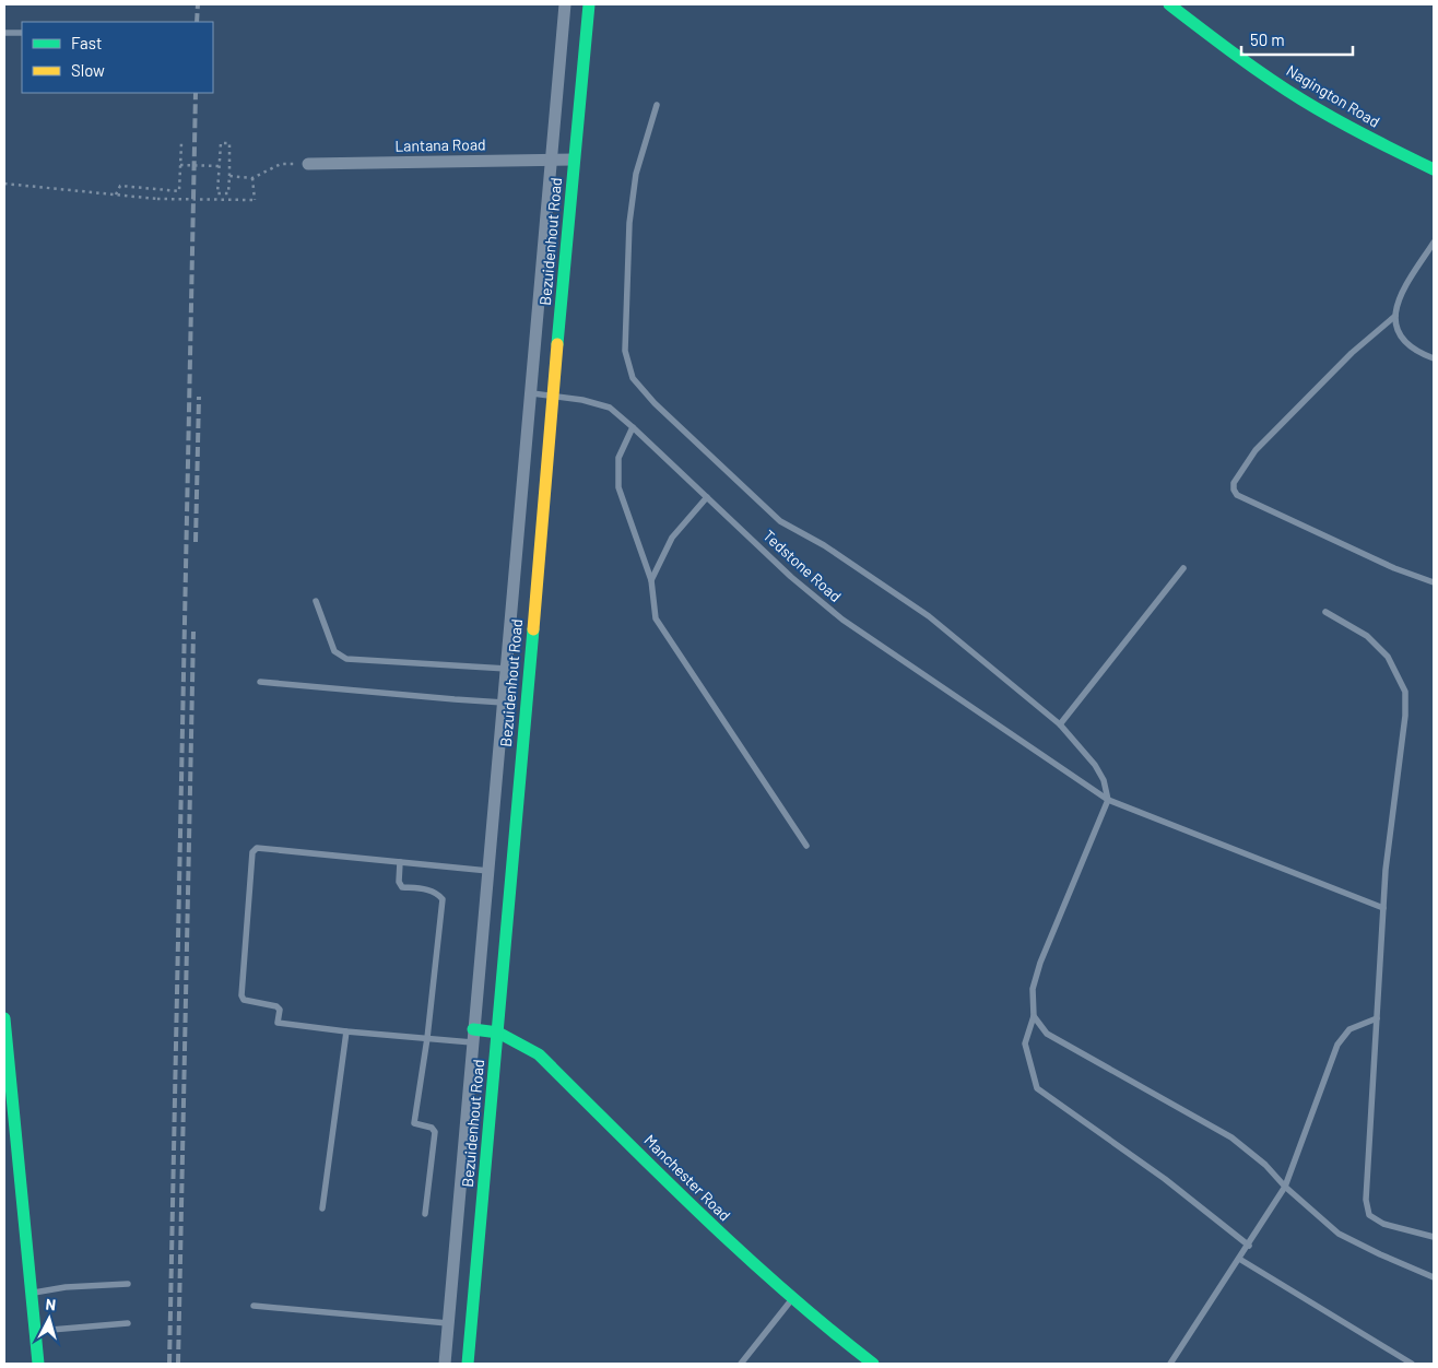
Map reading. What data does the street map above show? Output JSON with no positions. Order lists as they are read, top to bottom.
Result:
{
  "streets": {
    "street": [
      "Nagington Road",
      "Lantana Road",
      "Bezuidenhout Road",
      "Manchester Road"
    ],
    "lane": ["Tedstone Road"]
  },
  "crossings": [
    ["Lantana Road", "Bezuidenhout Road"],
    ["Bezuidenhout Road", "Tedstone Road"],
    ["Bezuidenhout Road", "Manchester Road"]
  ],
  "legend": ["Fast", "Slow"],
  "scale_bar": "50 m",
  "north": "top"
}
